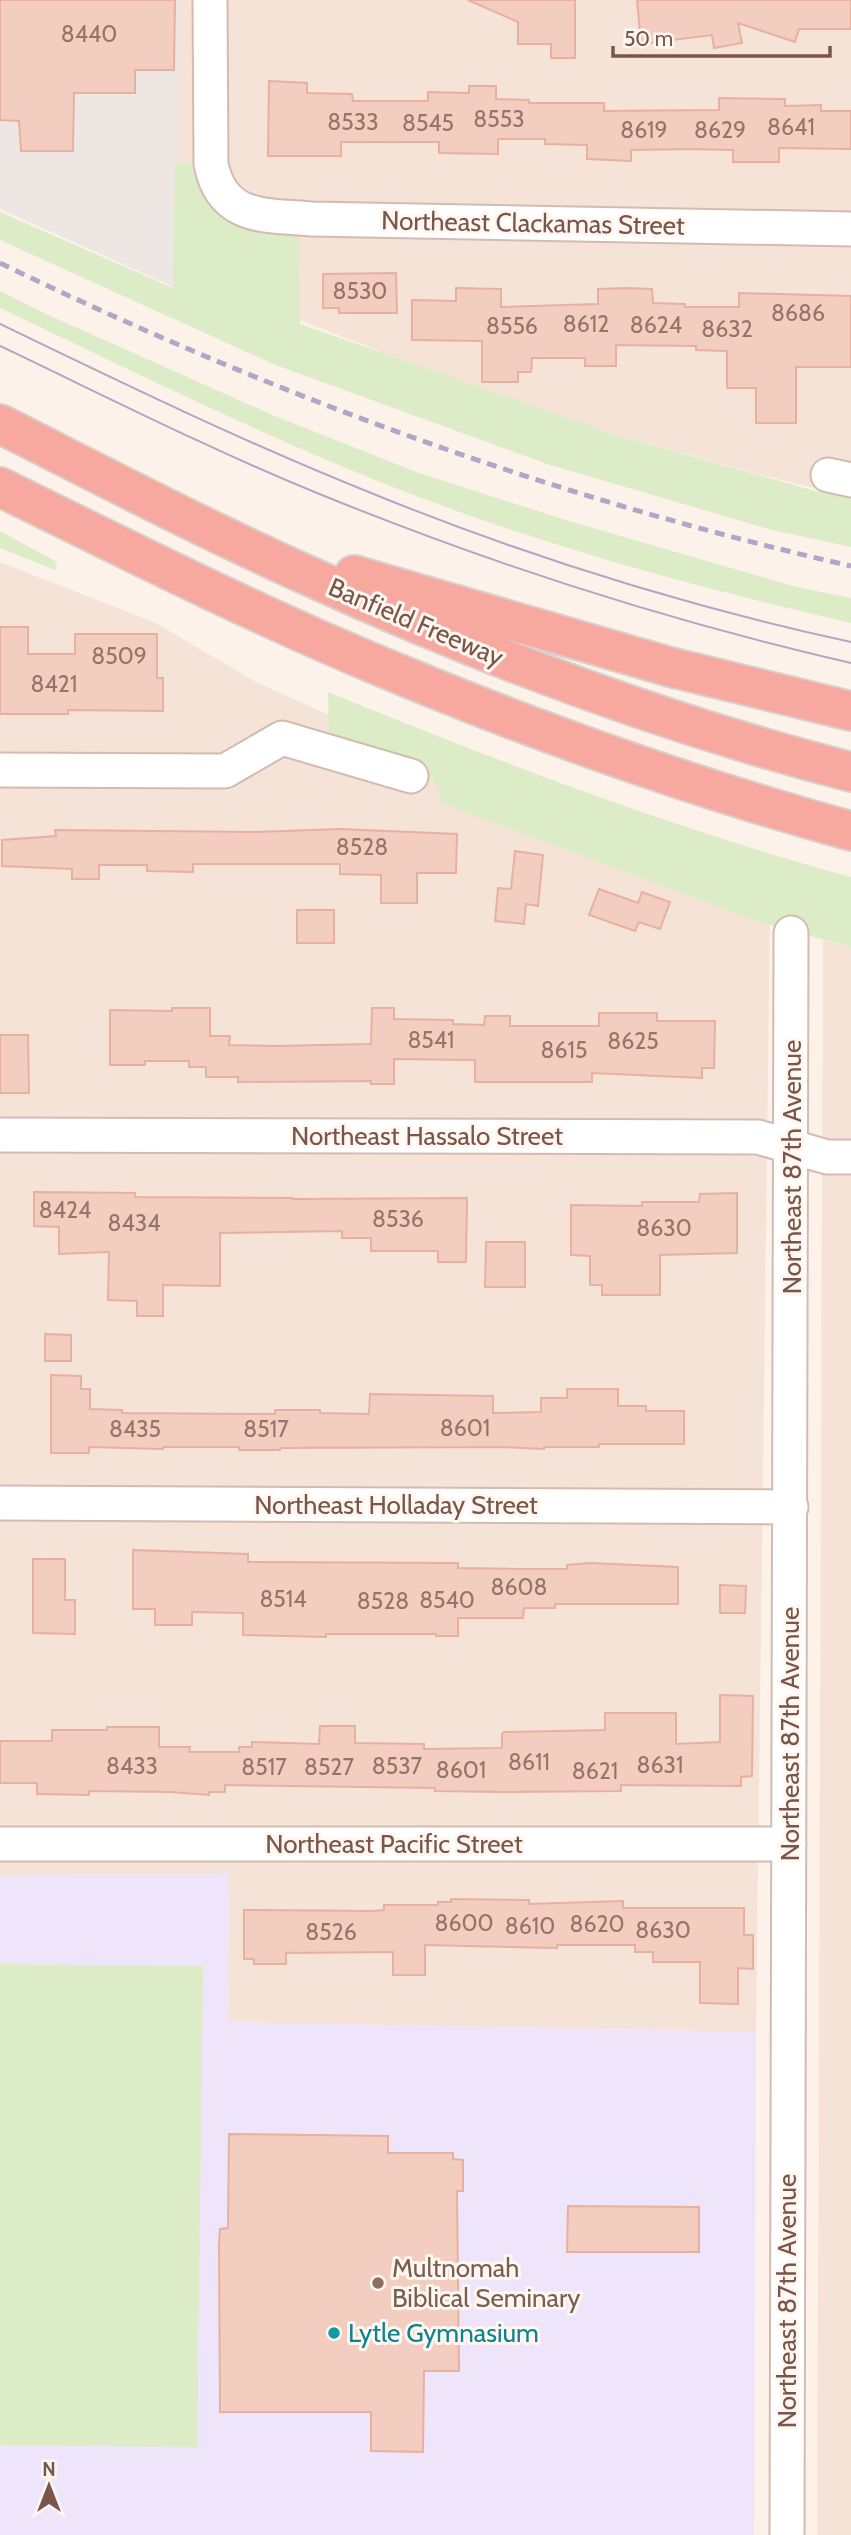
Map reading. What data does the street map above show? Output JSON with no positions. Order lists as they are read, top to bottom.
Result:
{
  "streets": {
    "highway": ["Banfield Freeway"],
    "street": [
      "Northeast Clackamas Street",
      "Northeast Hassalo Street",
      "Northeast 87th Avenue",
      "Northeast Holladay Street",
      "Northeast Pacific Street"
    ]
  },
  "crossings": [
    ["Northeast Hassalo Street", "Northeast 87th Avenue"],
    ["Northeast 87th Avenue", "Northeast Holladay Street"],
    ["Northeast 87th Avenue", "Northeast Pacific Street"]
  ],
  "places": ["Multnomah Biblical Seminary", "Lytle Gymnasium"],
  "house_numbers": [
    "8440",
    "8553",
    "8533",
    "8545",
    "8641",
    "8619",
    "8629",
    "8530",
    "8686",
    "8612",
    "8624",
    "8556",
    "8632",
    "8509",
    "8421",
    "8528",
    "8541",
    "8625",
    "8615",
    "8424",
    "8536",
    "8434",
    "8630",
    "8601",
    "8435",
    "8517",
    "8608",
    "8514",
    "8540",
    "8528",
    "8611",
    "8631",
    "8433",
    "8537",
    "8517",
    "8527",
    "8601",
    "8621",
    "8600",
    "8620",
    "8610",
    "8630",
    "8526"
  ],
  "scale_bar": "50 m",
  "north": "top"
}
